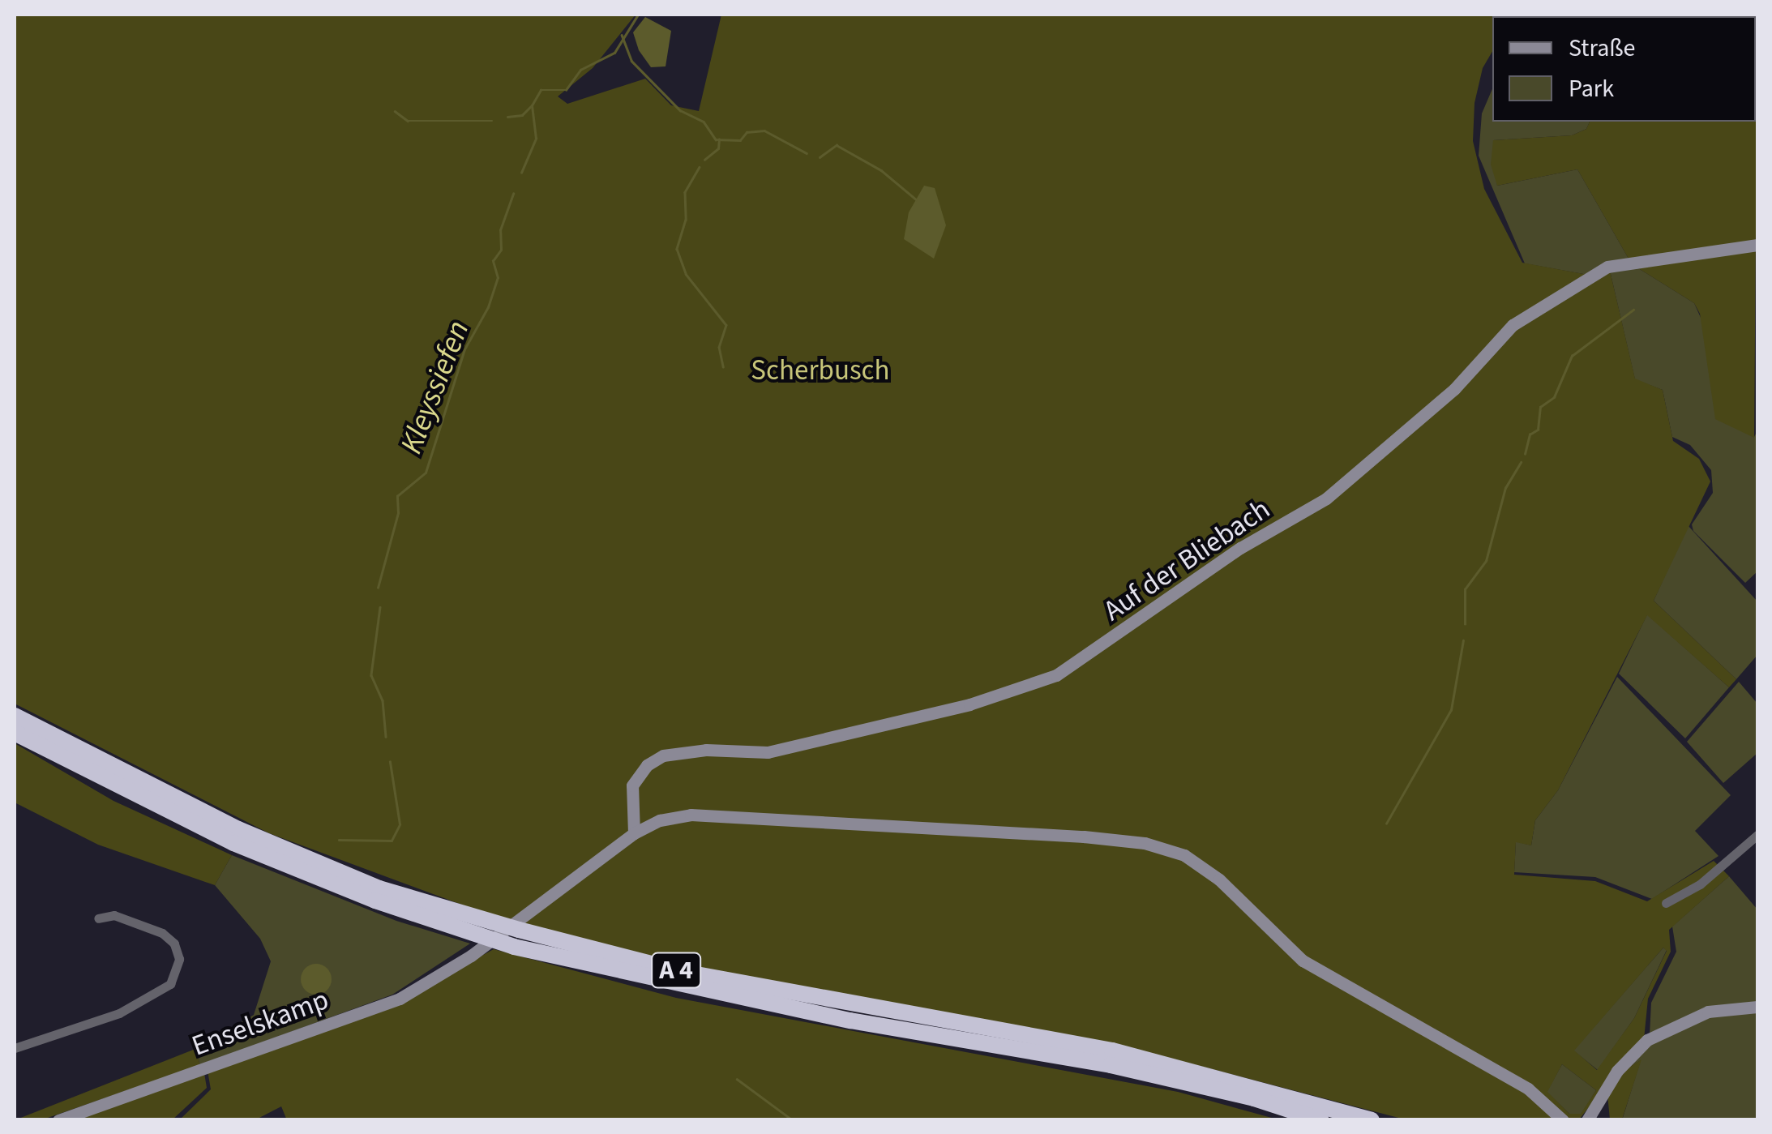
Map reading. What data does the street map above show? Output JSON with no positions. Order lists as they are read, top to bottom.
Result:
{
  "streets": {
    "highway": ["A 4"],
    "main road": ["Auf der Bliebach", "Enselskamp"]
  },
  "crossings": [
    ["Auf der Bliebach", "Enselskamp"]
  ],
  "water": ["Kleyssiefen"],
  "parks": ["Scherbusch"],
  "legend": ["Straße", "Park"]
}
